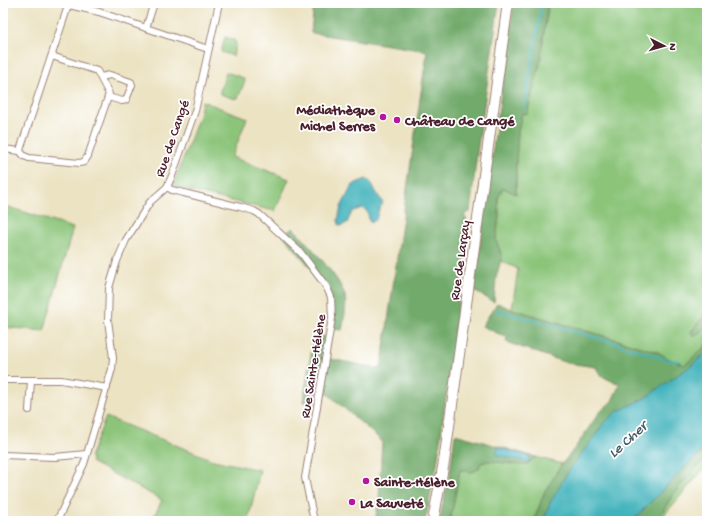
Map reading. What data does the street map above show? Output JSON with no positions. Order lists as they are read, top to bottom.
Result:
{
  "streets": {
    "main road": ["Rue de Larçay"],
    "street": ["Rue de Cangé", "Rue Sainte-Hélène"]
  },
  "crossings": [
    ["Rue de Cangé", "Rue Sainte-Hélène"]
  ],
  "water": ["Le Cher"],
  "places": [
    "Médiathèque Michel Serres",
    "Château de Cangé",
    "Sainte-Hélène",
    "La Sauveté"
  ],
  "north": "right"
}
